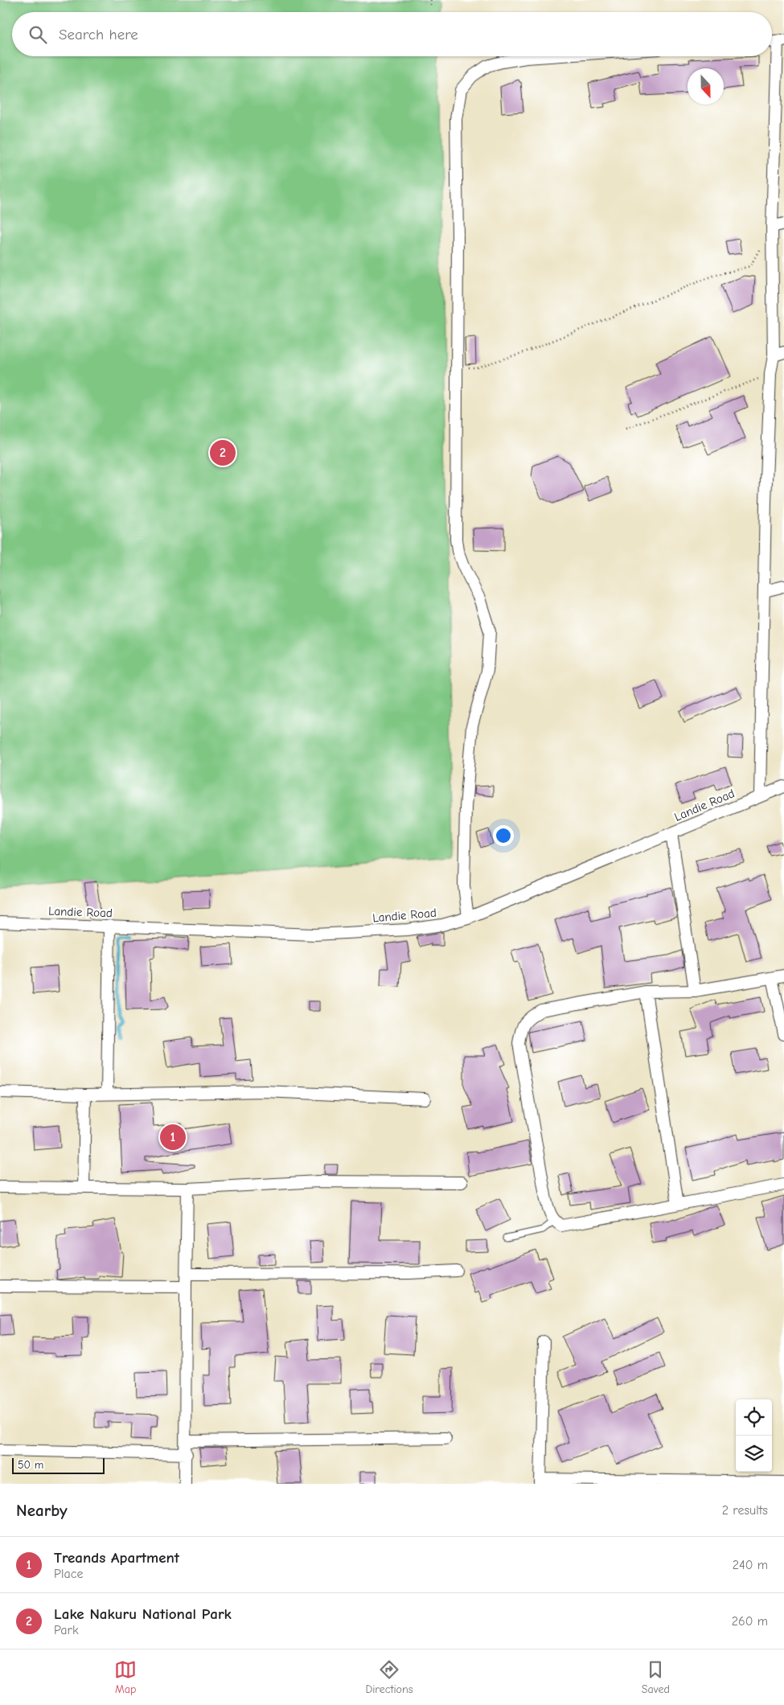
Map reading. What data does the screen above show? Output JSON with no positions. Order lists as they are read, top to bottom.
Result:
{
  "streets": {
    "street": ["Landie Road"]
  },
  "scale_bar": "50 m",
  "north": "bottom",
  "page": {
    "search": "Search here",
    "pins": ["2", "1"],
    "scale": "50 m",
    "heading": ["Nearby", "2 results"],
    "list": [
      {
        "mark": "1",
        "name": "Treands Apartment",
        "note": "Place",
        "value": "240 m"
      },
      {
        "mark": "2",
        "name": "Lake Nakuru National Park",
        "note": "Park",
        "value": "260 m"
      }
    ],
    "nav": ["Map", "Directions", "Saved"]
  }
}
